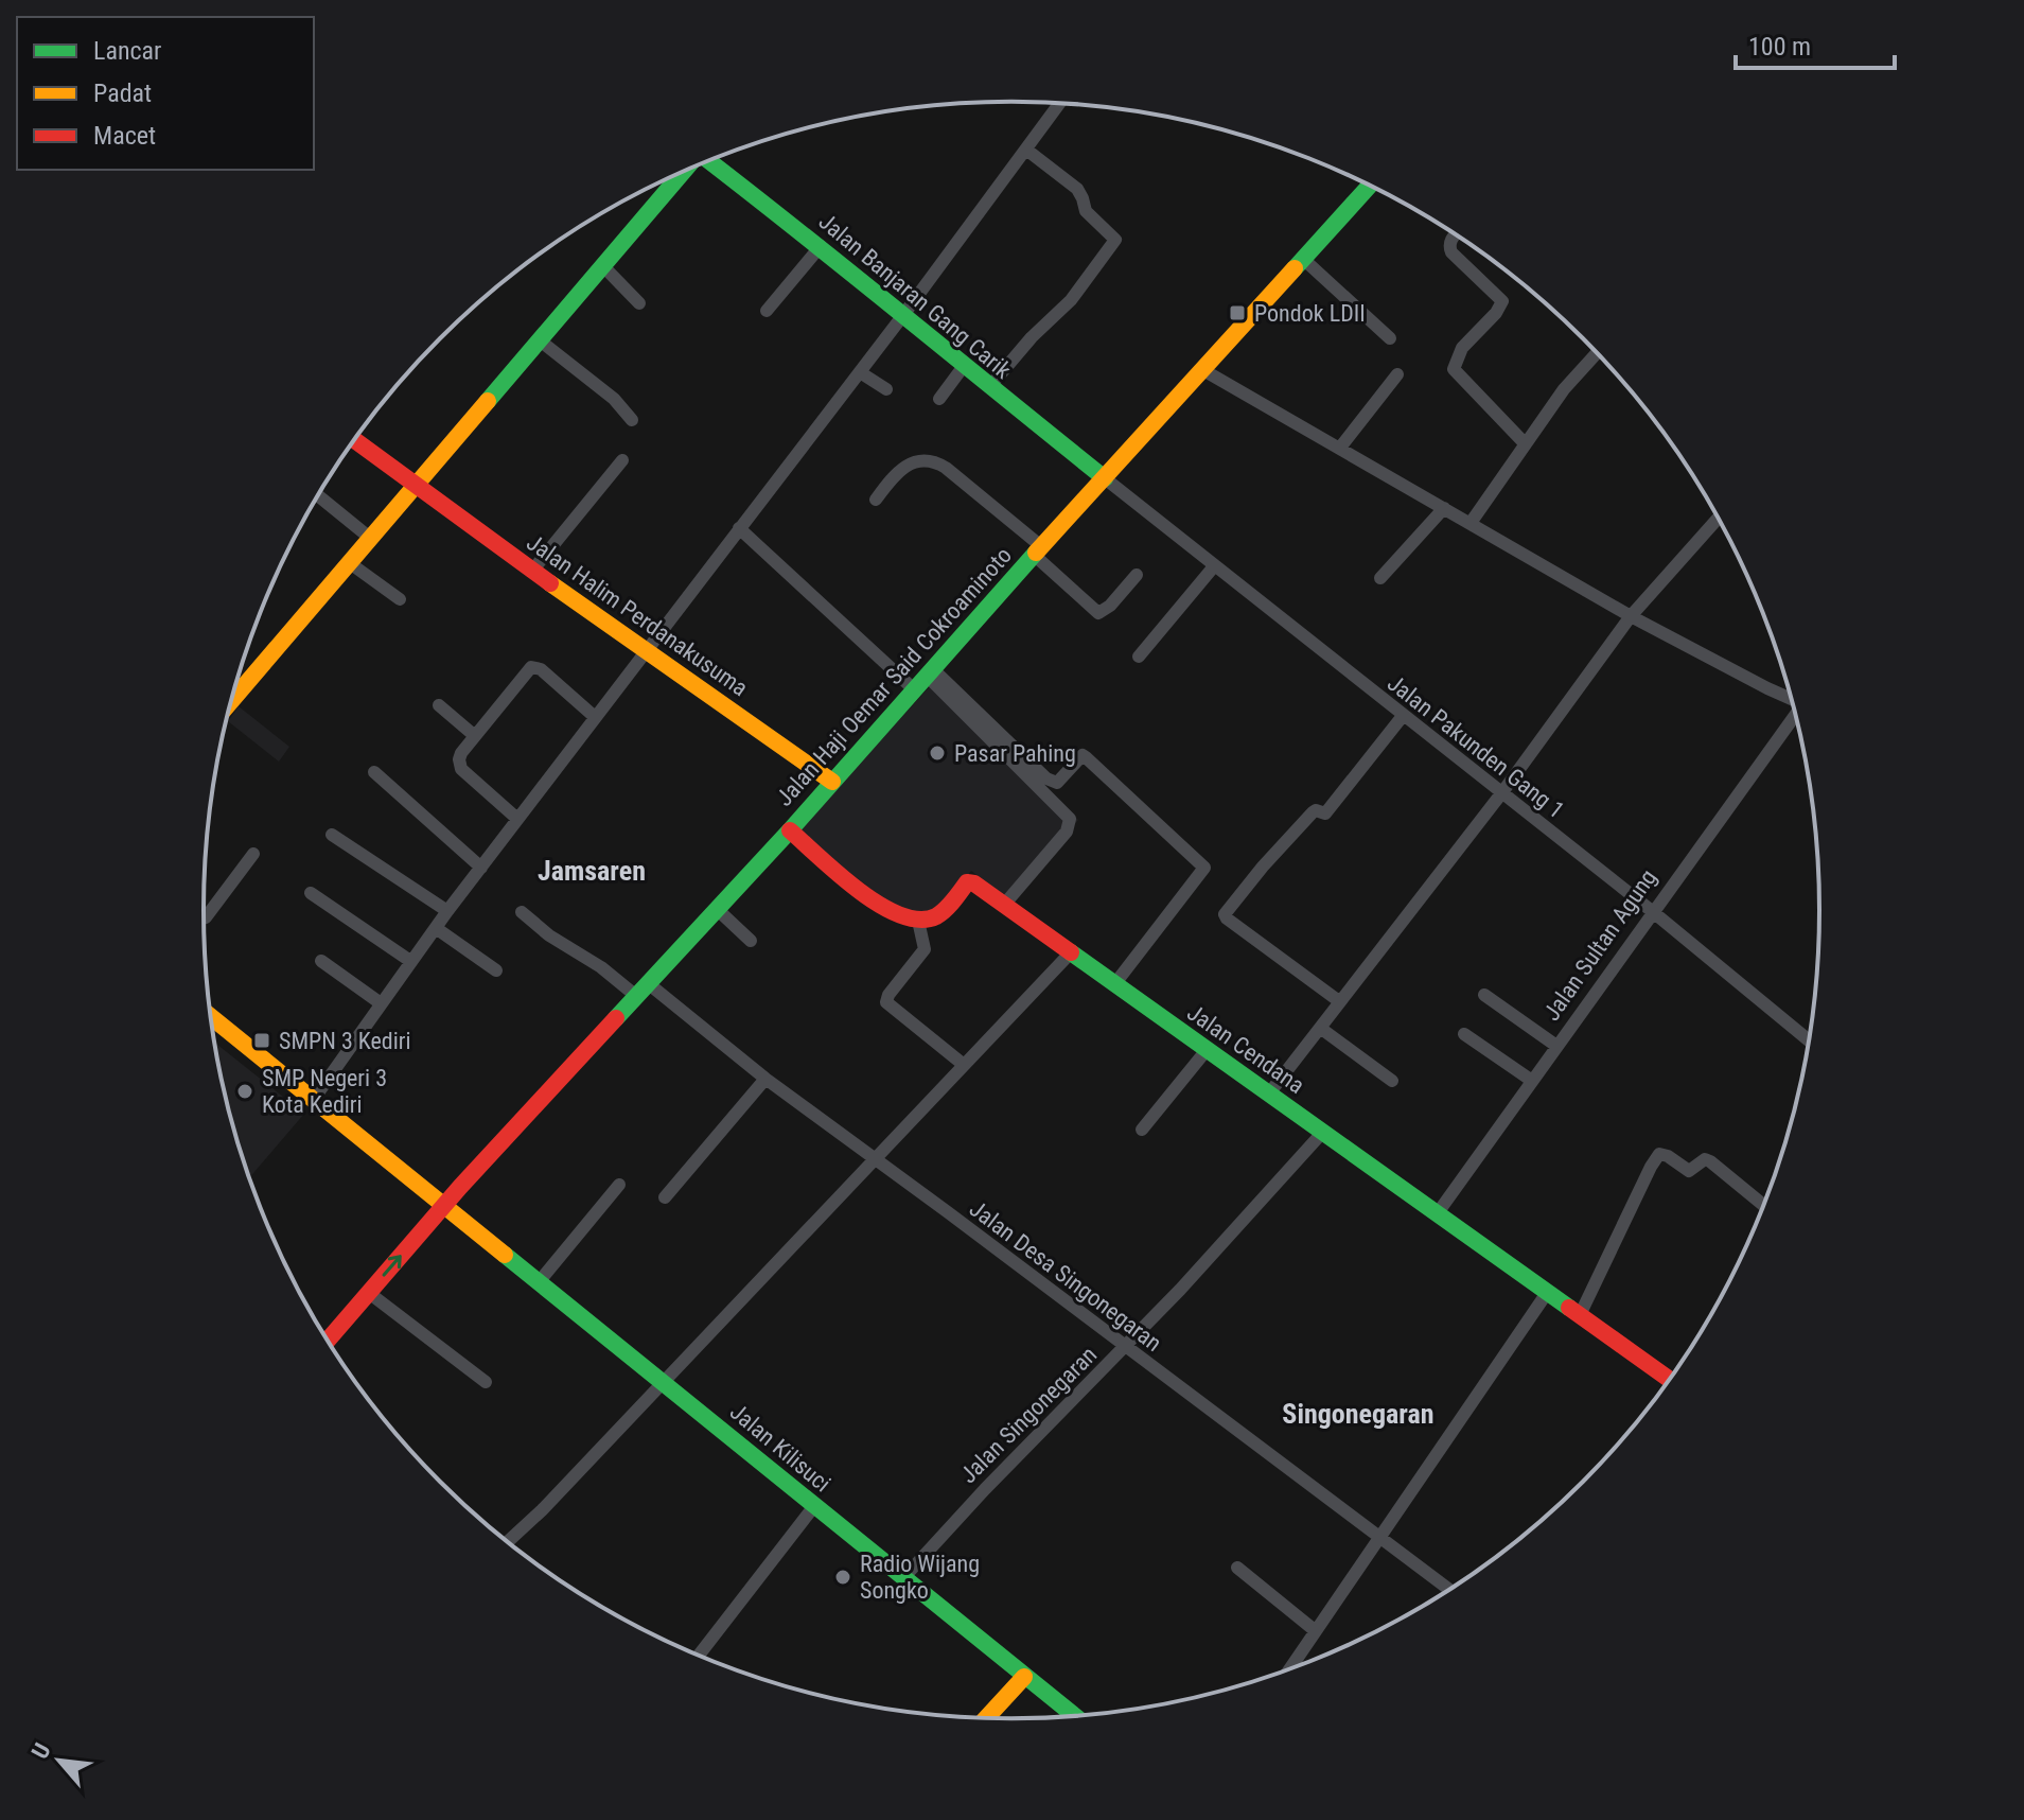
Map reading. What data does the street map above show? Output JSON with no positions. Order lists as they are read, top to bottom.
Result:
{
  "streets": {
    "street": [
      "Jalan Banjaran Gang Carik",
      "Jalan Halim Perdanakusuma",
      "Jalan Haji Oemar Said Cokroaminoto",
      "Jalan Pakunden Gang 1",
      "Jalan Sultan Agung",
      "Jalan Cendana",
      "Jalan Desa Singonegaran",
      "Jalan Singonegaran",
      "Jalan Kilisuci"
    ]
  },
  "crossings": [
    ["Jalan Banjaran Gang Carik", "Jalan Haji Oemar Said Cokroaminoto"],
    ["Jalan Banjaran Gang Carik", "Jalan Pakunden Gang 1"],
    ["Jalan Halim Perdanakusuma", "Jalan Haji Oemar Said Cokroaminoto"],
    ["Jalan Haji Oemar Said Cokroaminoto", "Jalan Pakunden Gang 1"],
    ["Jalan Haji Oemar Said Cokroaminoto", "Jalan Desa Singonegaran"],
    ["Jalan Haji Oemar Said Cokroaminoto", "Jalan Kilisuci"],
    ["Jalan Pakunden Gang 1", "Jalan Sultan Agung"],
    ["Jalan Sultan Agung", "Jalan Cendana"],
    ["Jalan Cendana", "Jalan Singonegaran"],
    ["Jalan Desa Singonegaran", "Jalan Singonegaran"],
    ["Jalan Singonegaran", "Jalan Kilisuci"]
  ],
  "districts": ["Jamsaren", "Singonegaran"],
  "places": {
    "transit": ["Pondok LDII", "SMPN 3 Kediri"],
    "other": ["Pasar Pahing", "SMP Negeri 3 Kota Kediri", "Radio Wijang Songko"]
  },
  "legend": ["Lancar", "Padat", "Macet"],
  "scale_bar": "100 m",
  "north": "top left"
}
